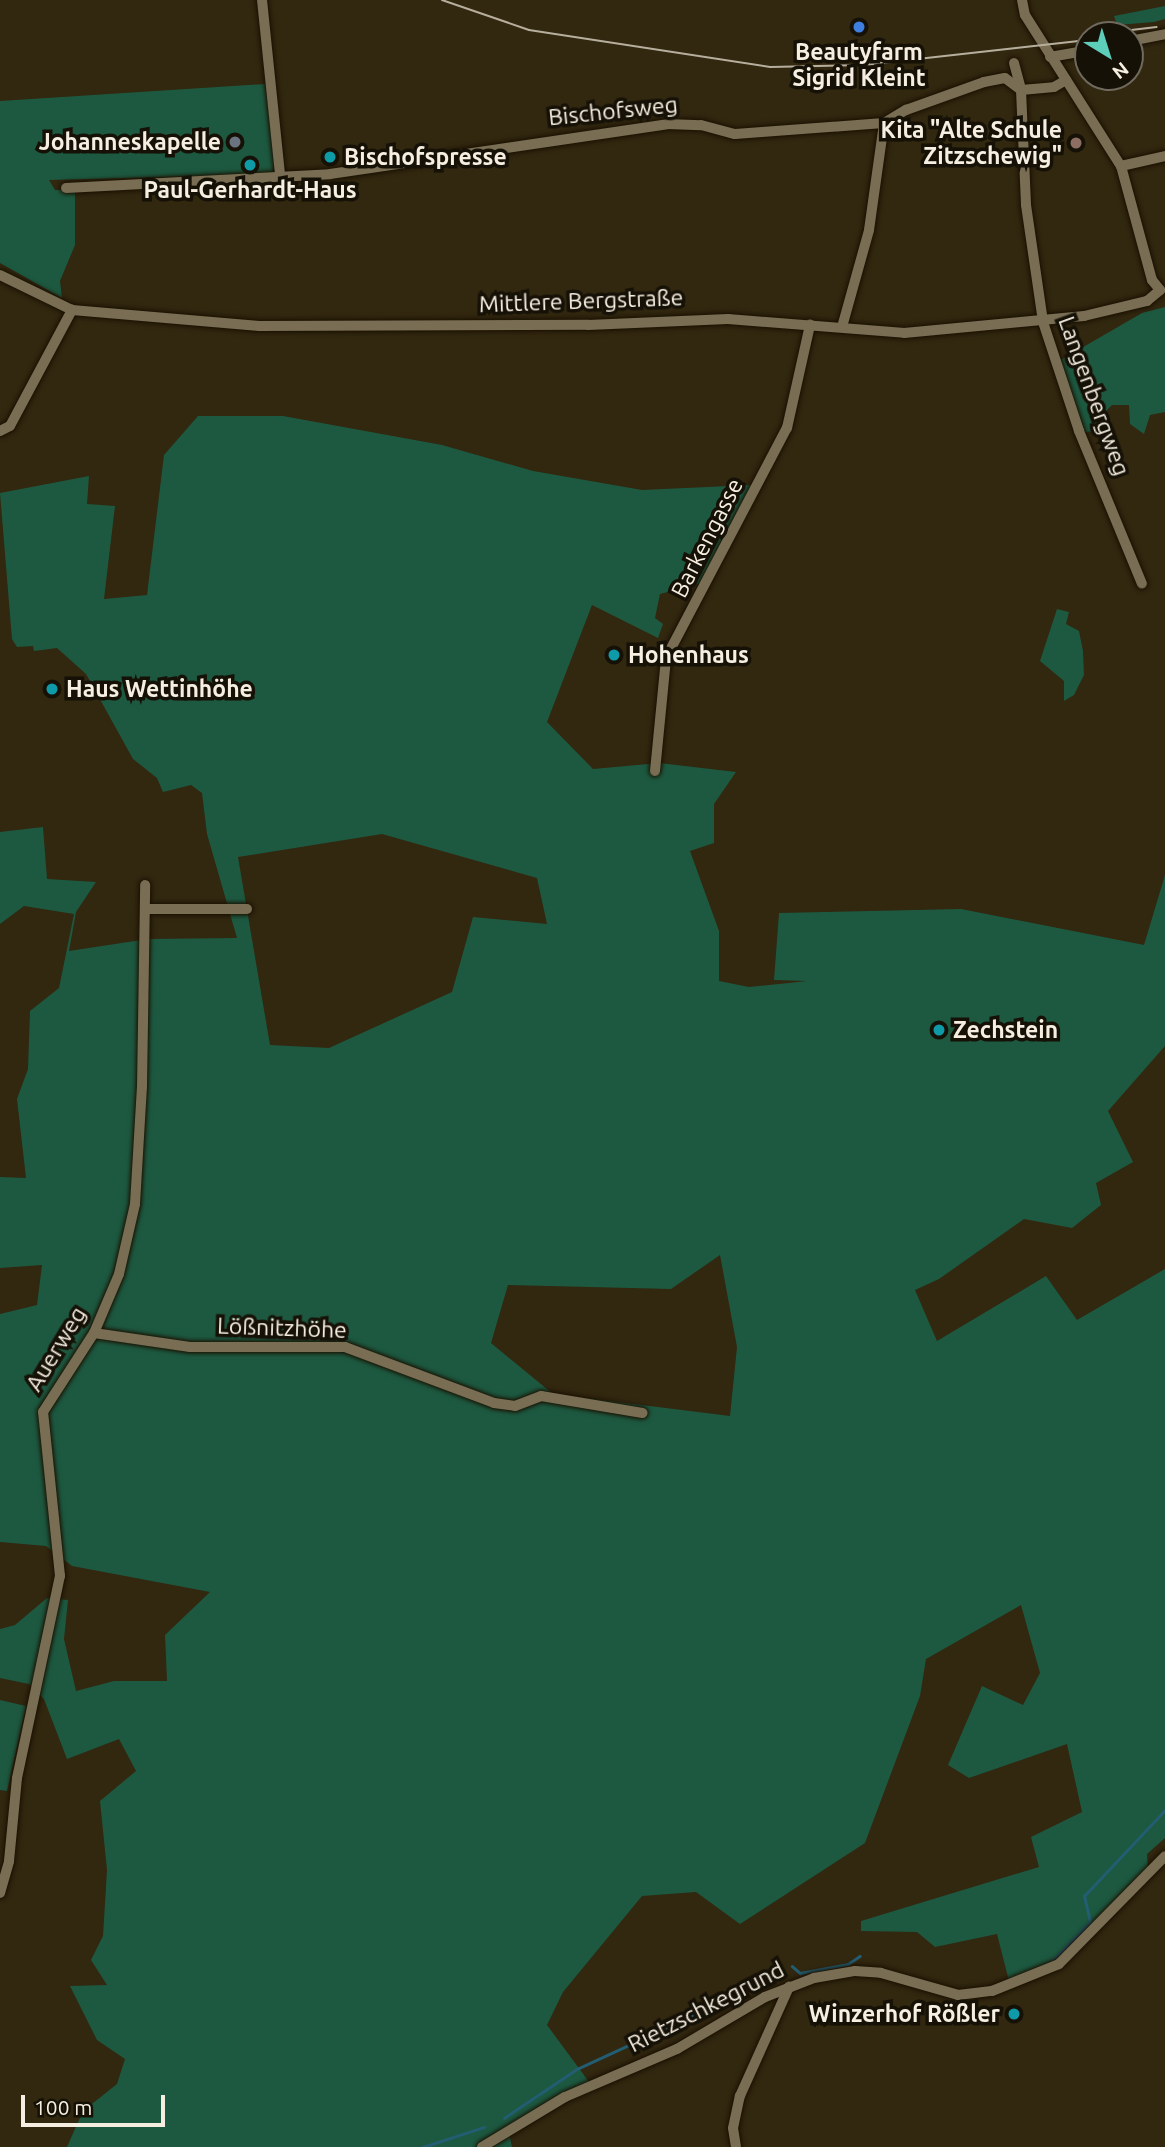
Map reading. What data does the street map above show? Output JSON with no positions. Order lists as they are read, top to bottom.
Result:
{
  "streets": {
    "street": [
      "Bischofsweg",
      "Mittlere Bergstraße",
      "Langenbergweg",
      "Barkengasse",
      "Lößnitzhöhe",
      "Auerweg",
      "Rietzschkegrund"
    ]
  },
  "crossings": [
    ["Bischofsweg", "Langenbergweg"],
    ["Mittlere Bergstraße", "Langenbergweg"],
    ["Mittlere Bergstraße", "Barkengasse"],
    ["Lößnitzhöhe", "Auerweg"]
  ],
  "places": [
    "Beautyfarm Sigrid Kleint",
    "Johanneskapelle",
    "Kita \"Alte Schule Zitzschewig\"",
    "Bischofspresse",
    "Paul-Gerhardt-Haus",
    "Hohenhaus",
    "Haus Wettinhöhe",
    "Zechstein",
    "Winzerhof Rößler"
  ],
  "scale_bar": "100 m",
  "north": "bottom right"
}
